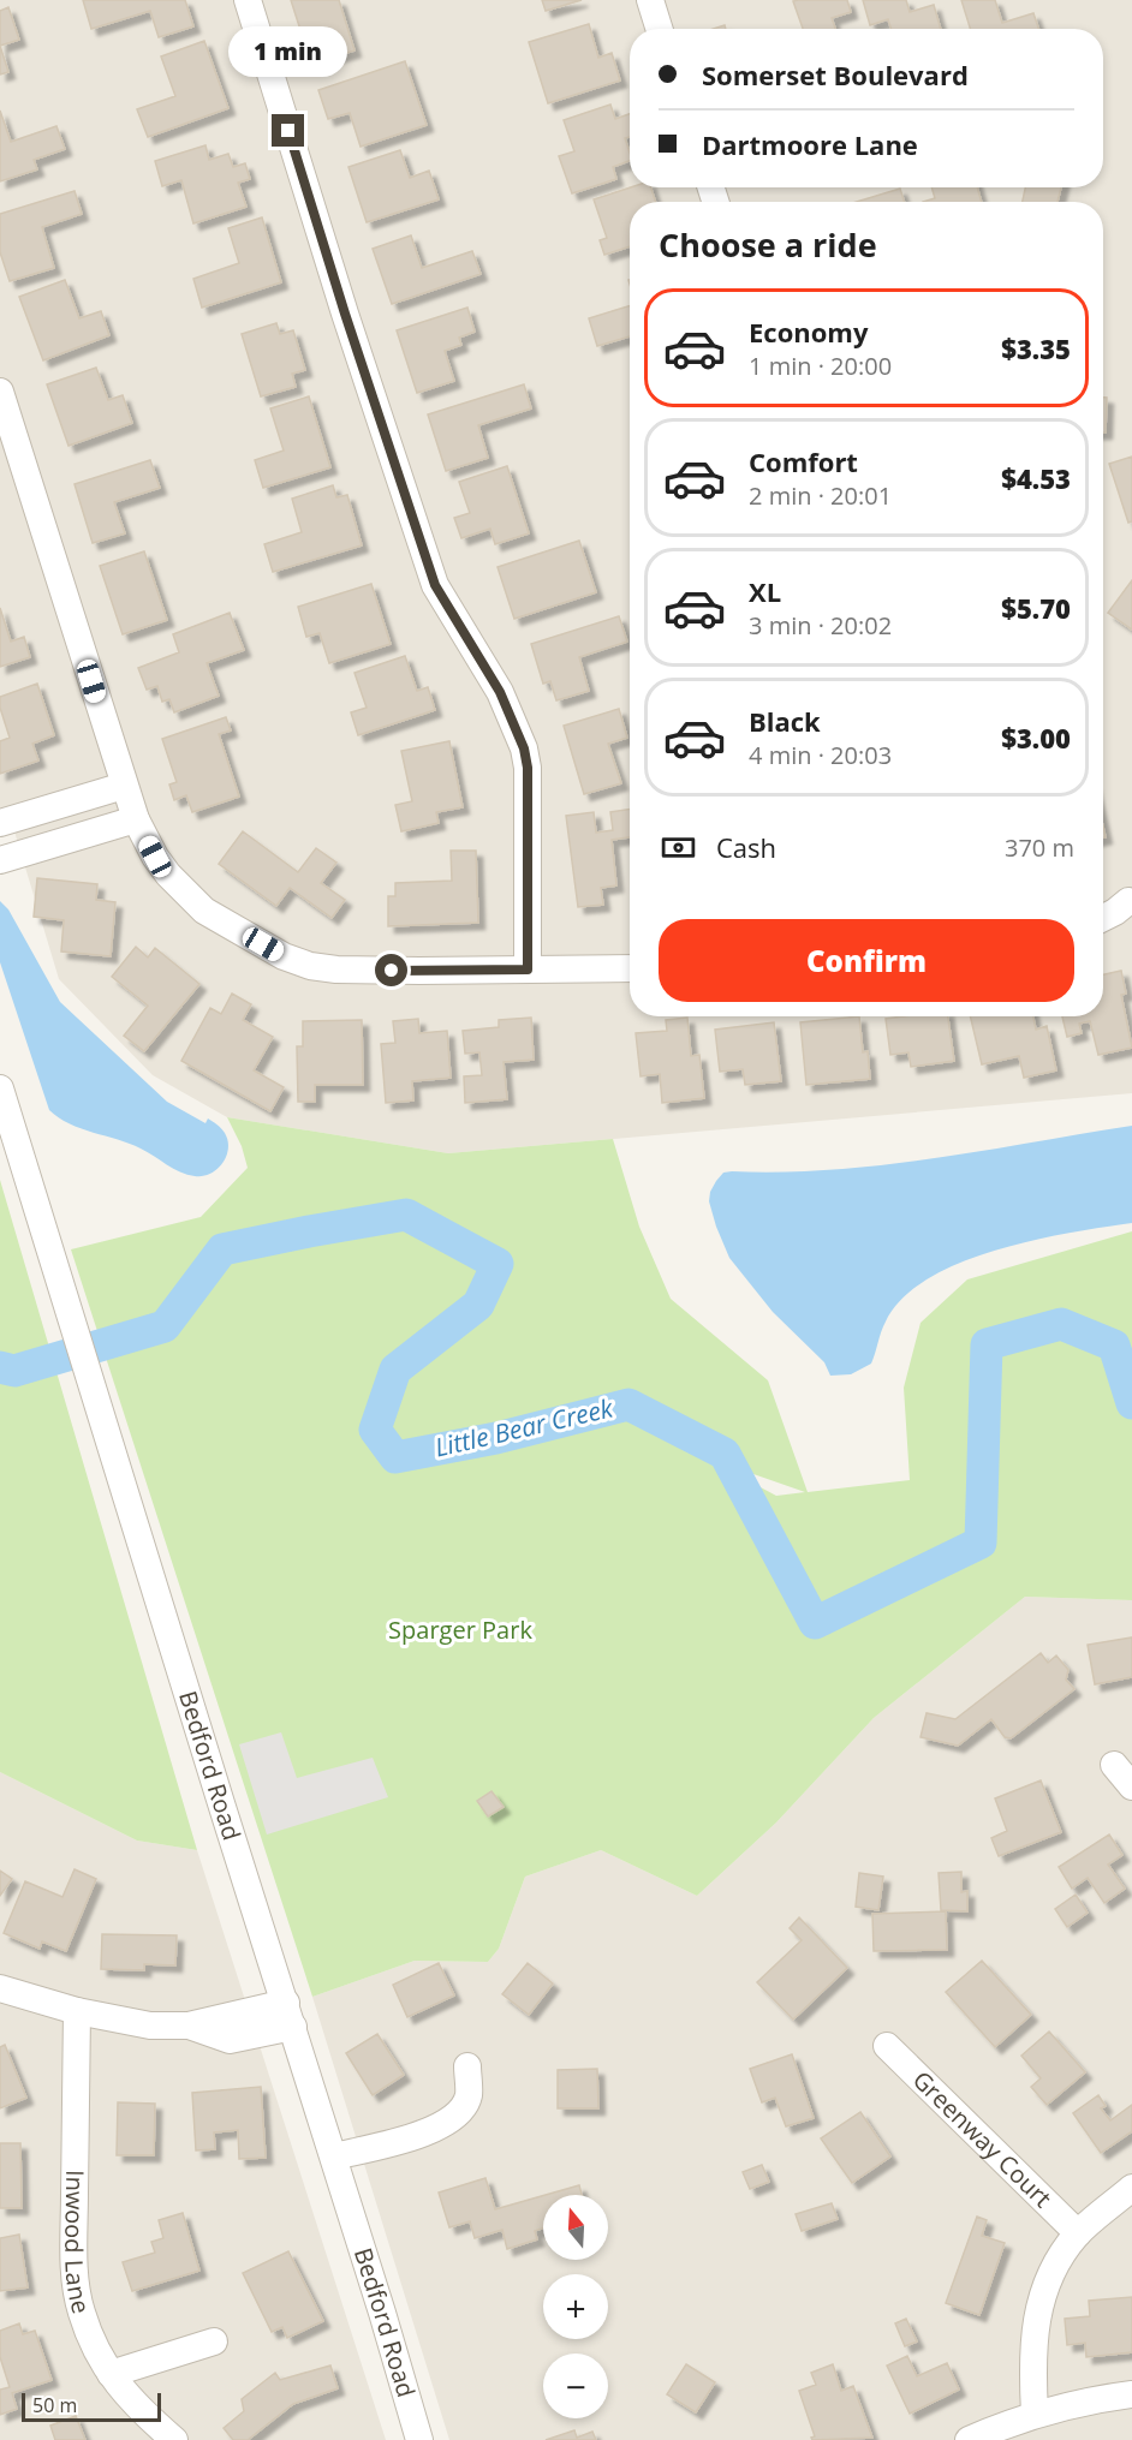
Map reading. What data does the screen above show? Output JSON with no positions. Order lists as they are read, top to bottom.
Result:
{
  "streets": {
    "street": ["Bedford Road", "Greenway Court", "Inwood Lane"]
  },
  "water": ["Little Bear Creek"],
  "parks": ["Sparger Park"],
  "scale_bar": "50 m",
  "north": "top",
  "page": {
    "bubble": "1 min",
    "banner": ["Somerset Boulevard", "Dartmoore Lane"],
    "heading": "Choose a ride",
    "list": [
      {
        "name": "Economy",
        "note": "1 min · 20:00",
        "value": "$3.35"
      },
      {
        "name": "Comfort",
        "note": "2 min · 20:01",
        "value": "$4.53"
      },
      {
        "name": "XL",
        "note": "3 min · 20:02",
        "value": "$5.70"
      },
      {
        "name": "Black",
        "note": "4 min · 20:03",
        "value": "$3.00"
      }
    ],
    "pay": ["Cash", "370 m"],
    "buttons": "Confirm",
    "map_buttons": ["+", "−"],
    "scale": "50 m"
  }
}
